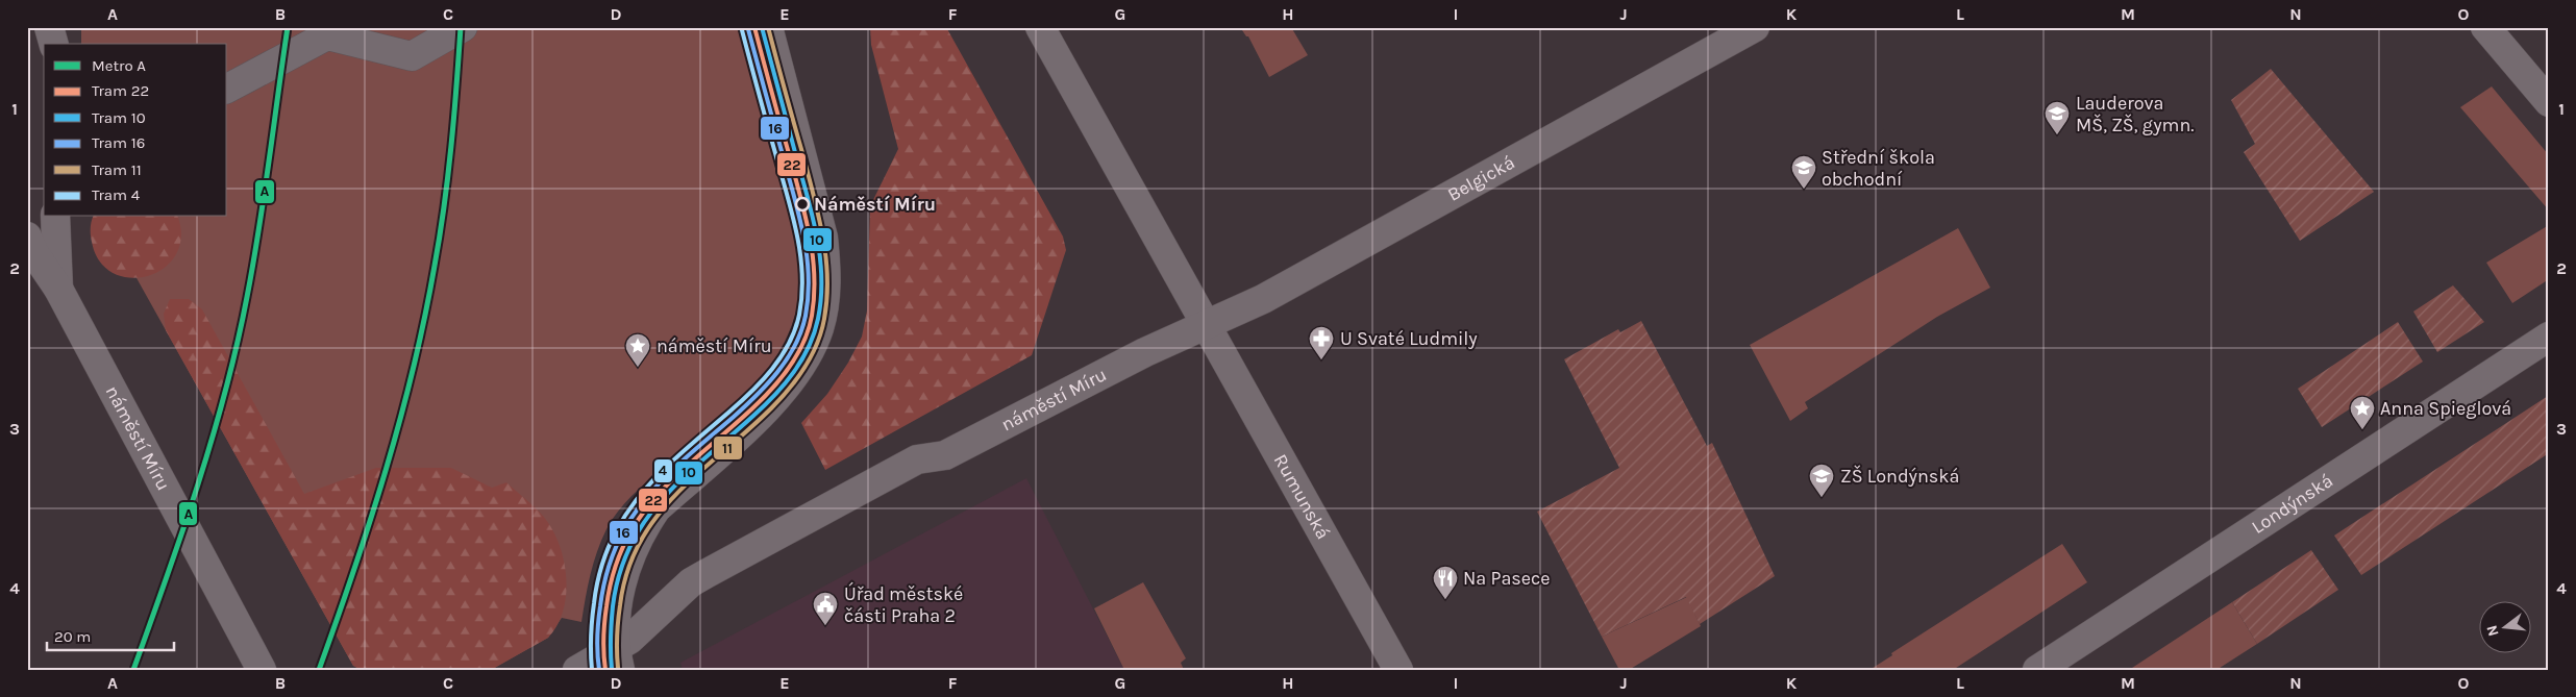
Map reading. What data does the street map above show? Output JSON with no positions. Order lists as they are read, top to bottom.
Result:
{
  "streets": {
    "street": [
      "Belgická",
      "náměstí Míru",
      "Rumunská",
      "Londýnská"
    ]
  },
  "crossings": [
    ["Belgická", "náměstí Míru"],
    ["Belgická", "Rumunská"],
    ["náměstí Míru", "Rumunská"]
  ],
  "places": {
    "school or university": ["Lauderova MŠ, ZŠ, gymn.", "Střední škola obchodní", "ZŠ Londýnská"],
    "other": ["Náměstí Míru"],
    "pharmacy": ["U Svaté Ludmily"],
    "place": ["náměstí Míru", "Anna Spieglová"],
    "restaurant": ["Na Pasece"],
    "public building": ["Úřad městské části Praha 2"]
  },
  "lines": [
    "metro line A",
    "tram line 22",
    "tram line 10",
    "tram line 11",
    "tram line 16",
    "tram line 4"
  ],
  "legend": [
    "Metro A",
    "Tram 22",
    "Tram 10",
    "Tram 16",
    "Tram 11",
    "Tram 4"
  ],
  "scale_bar": "20 m",
  "north": "left",
  "grid": {
    "columns": [
      "A",
      "B",
      "C",
      "D",
      "E",
      "F",
      "G",
      "H",
      "I",
      "J",
      "K",
      "L",
      "M",
      "N",
      "O"
    ],
    "rows": [
      "1",
      "2",
      "3",
      "4"
    ]
  }
}
